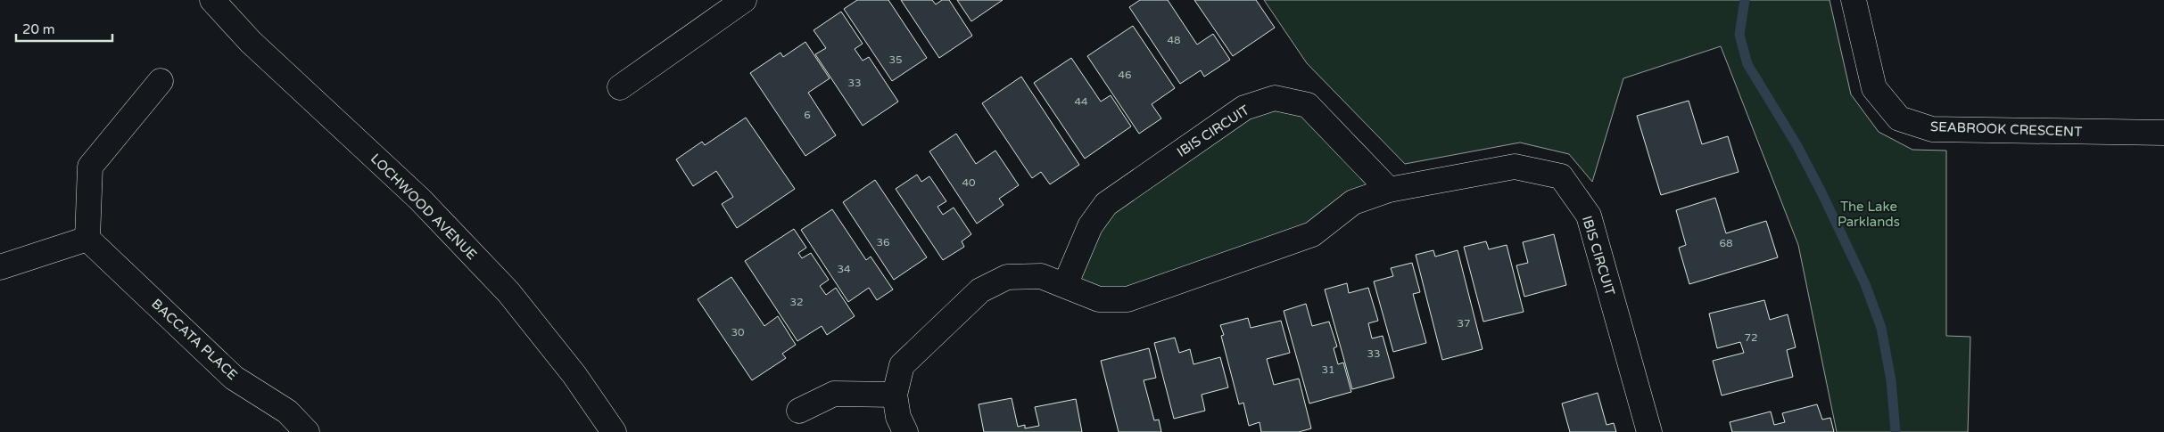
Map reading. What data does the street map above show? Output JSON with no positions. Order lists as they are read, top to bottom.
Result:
{
  "streets": {
    "street": [
      "SEABROOK CRESCENT",
      "IBIS CIRCUIT",
      "LOCHWOOD AVENUE",
      "BACCATA PLACE"
    ]
  },
  "parks": ["The Lake Parklands"],
  "house_numbers": [
    "48",
    "35",
    "46",
    "33",
    "44",
    "6",
    "40",
    "36",
    "68",
    "34",
    "32",
    "37",
    "30",
    "72",
    "33",
    "31"
  ],
  "scale_bar": "20 m"
}
